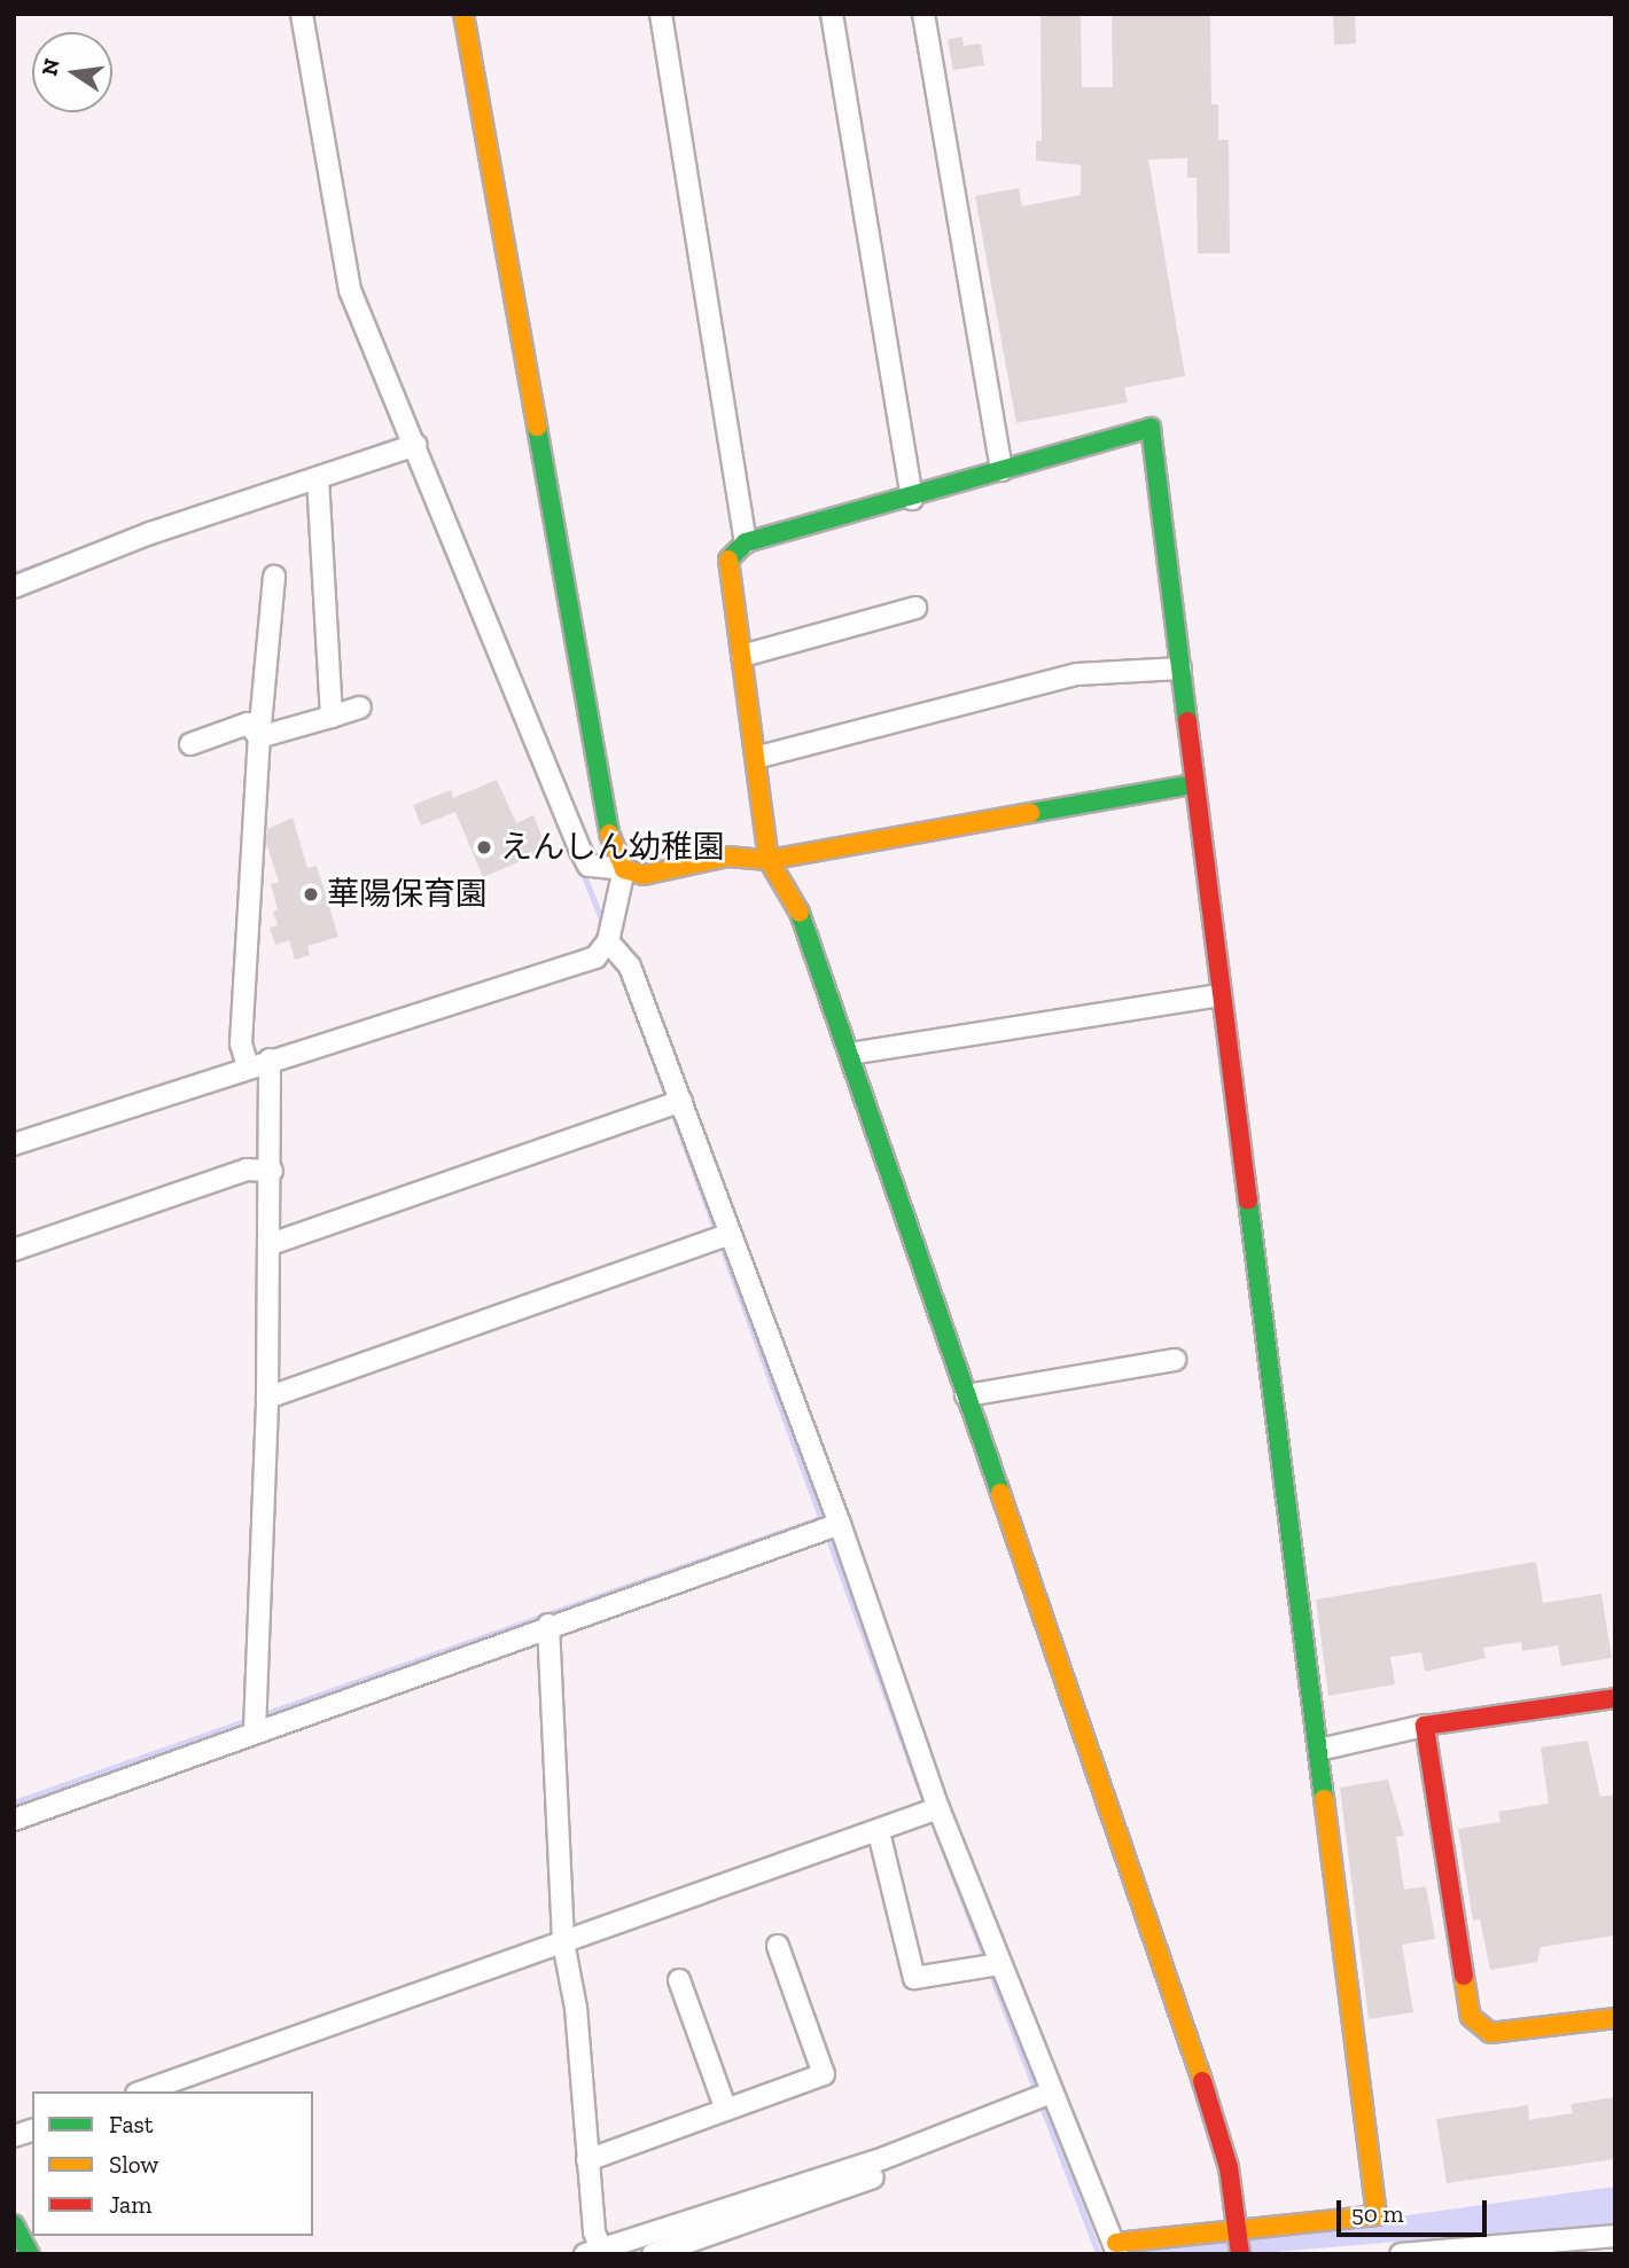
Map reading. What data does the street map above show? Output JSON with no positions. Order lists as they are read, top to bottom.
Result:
{
  "places": ["えんしん幼稚園", "華陽保育園"],
  "legend": ["Fast", "Slow", "Jam"],
  "scale_bar": "50 m",
  "north": "left"
}
